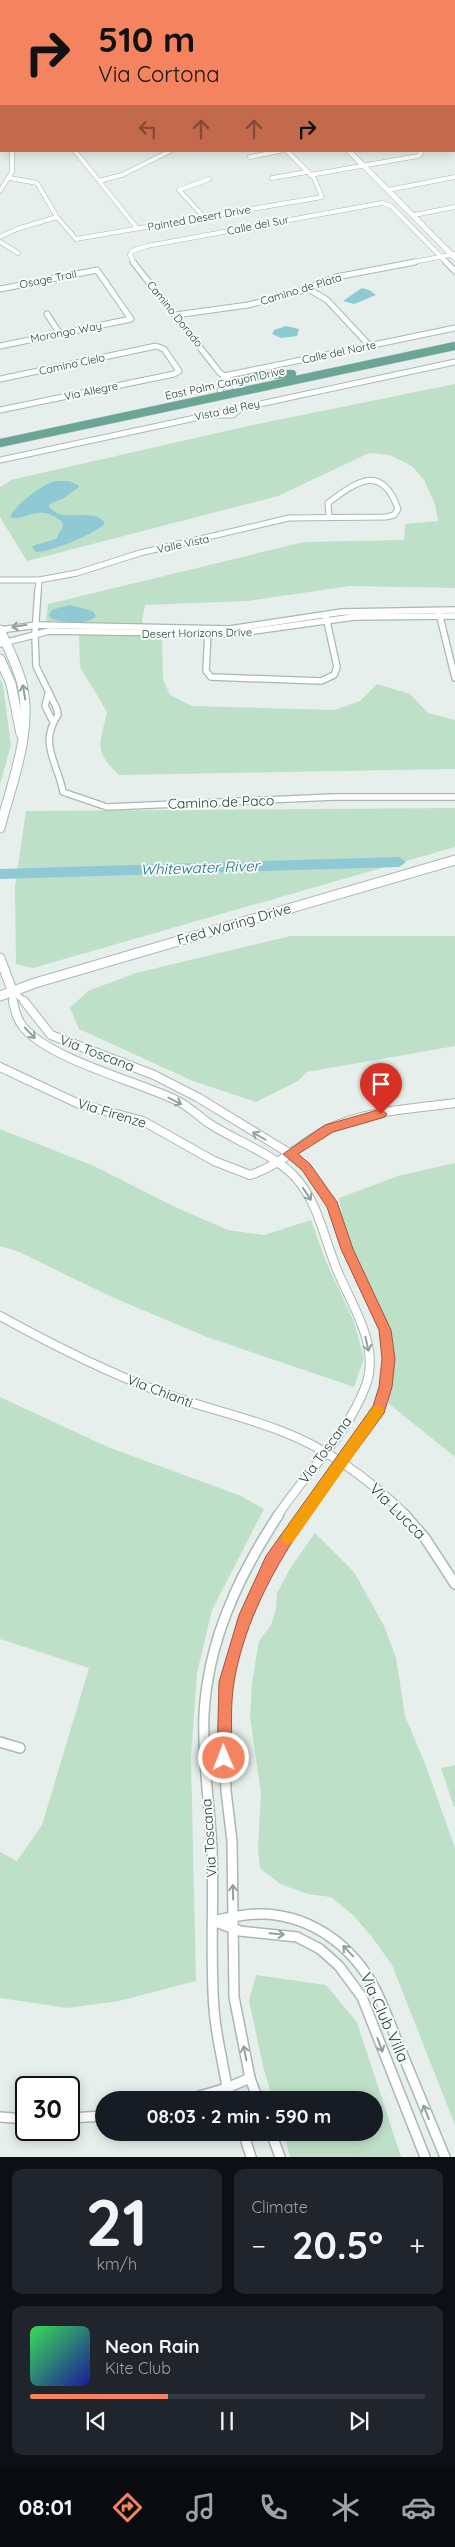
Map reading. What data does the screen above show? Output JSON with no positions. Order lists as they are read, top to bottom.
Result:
{
  "streets": {
    "main road": ["East Palm Canyon Drive", "Fred Waring Drive"],
    "street": [
      "Painted Desert Drive",
      "Calle del Sur",
      "Osage Trail",
      "Camino de Plata",
      "Camino Dorado",
      "Morongo Way",
      "Calle del Norte",
      "Camino Cielo",
      "Via Allegre",
      "Vista del Rey",
      "Valle Vista",
      "Desert Horizons Drive",
      "Camino de Paco",
      "Via Toscana",
      "Via Firenze",
      "Via Chianti",
      "Via Lucca",
      "Via Club Villa"
    ]
  },
  "crossings": [
    ["Calle del Sur", "Camino de Plata"],
    ["Calle del Sur", "Camino Dorado"],
    ["Osage Trail", "Morongo Way"],
    ["Camino de Plata", "Camino Dorado"],
    ["Camino Dorado", "Calle del Norte"],
    ["Camino Dorado", "East Palm Canyon Drive"],
    ["Camino Cielo", "Via Allegre"],
    ["Valle Vista", "Camino de Paco"],
    ["Desert Horizons Drive", "Camino de Paco"],
    ["Fred Waring Drive", "Via Toscana"],
    ["Via Toscana", "Via Firenze"],
    ["Via Toscana", "Via Chianti"],
    ["Via Toscana", "Via Lucca"],
    ["Via Toscana", "Via Club Villa"],
    ["Via Chianti", "Via Lucca"]
  ],
  "water": ["Whitewater River"],
  "page": {
    "turn": ["510 m", "Via Cortona"],
    "limit": "30",
    "trip": "08:03 · 2 min · 590 m",
    "tile": [
      ["21", "km/h"],
      "Climate"
    ],
    "heat": ["−", "20.5°", "+"],
    "song": ["Neon Rain", "Kite Club"],
    "tabs": "08:01"
  }
}
